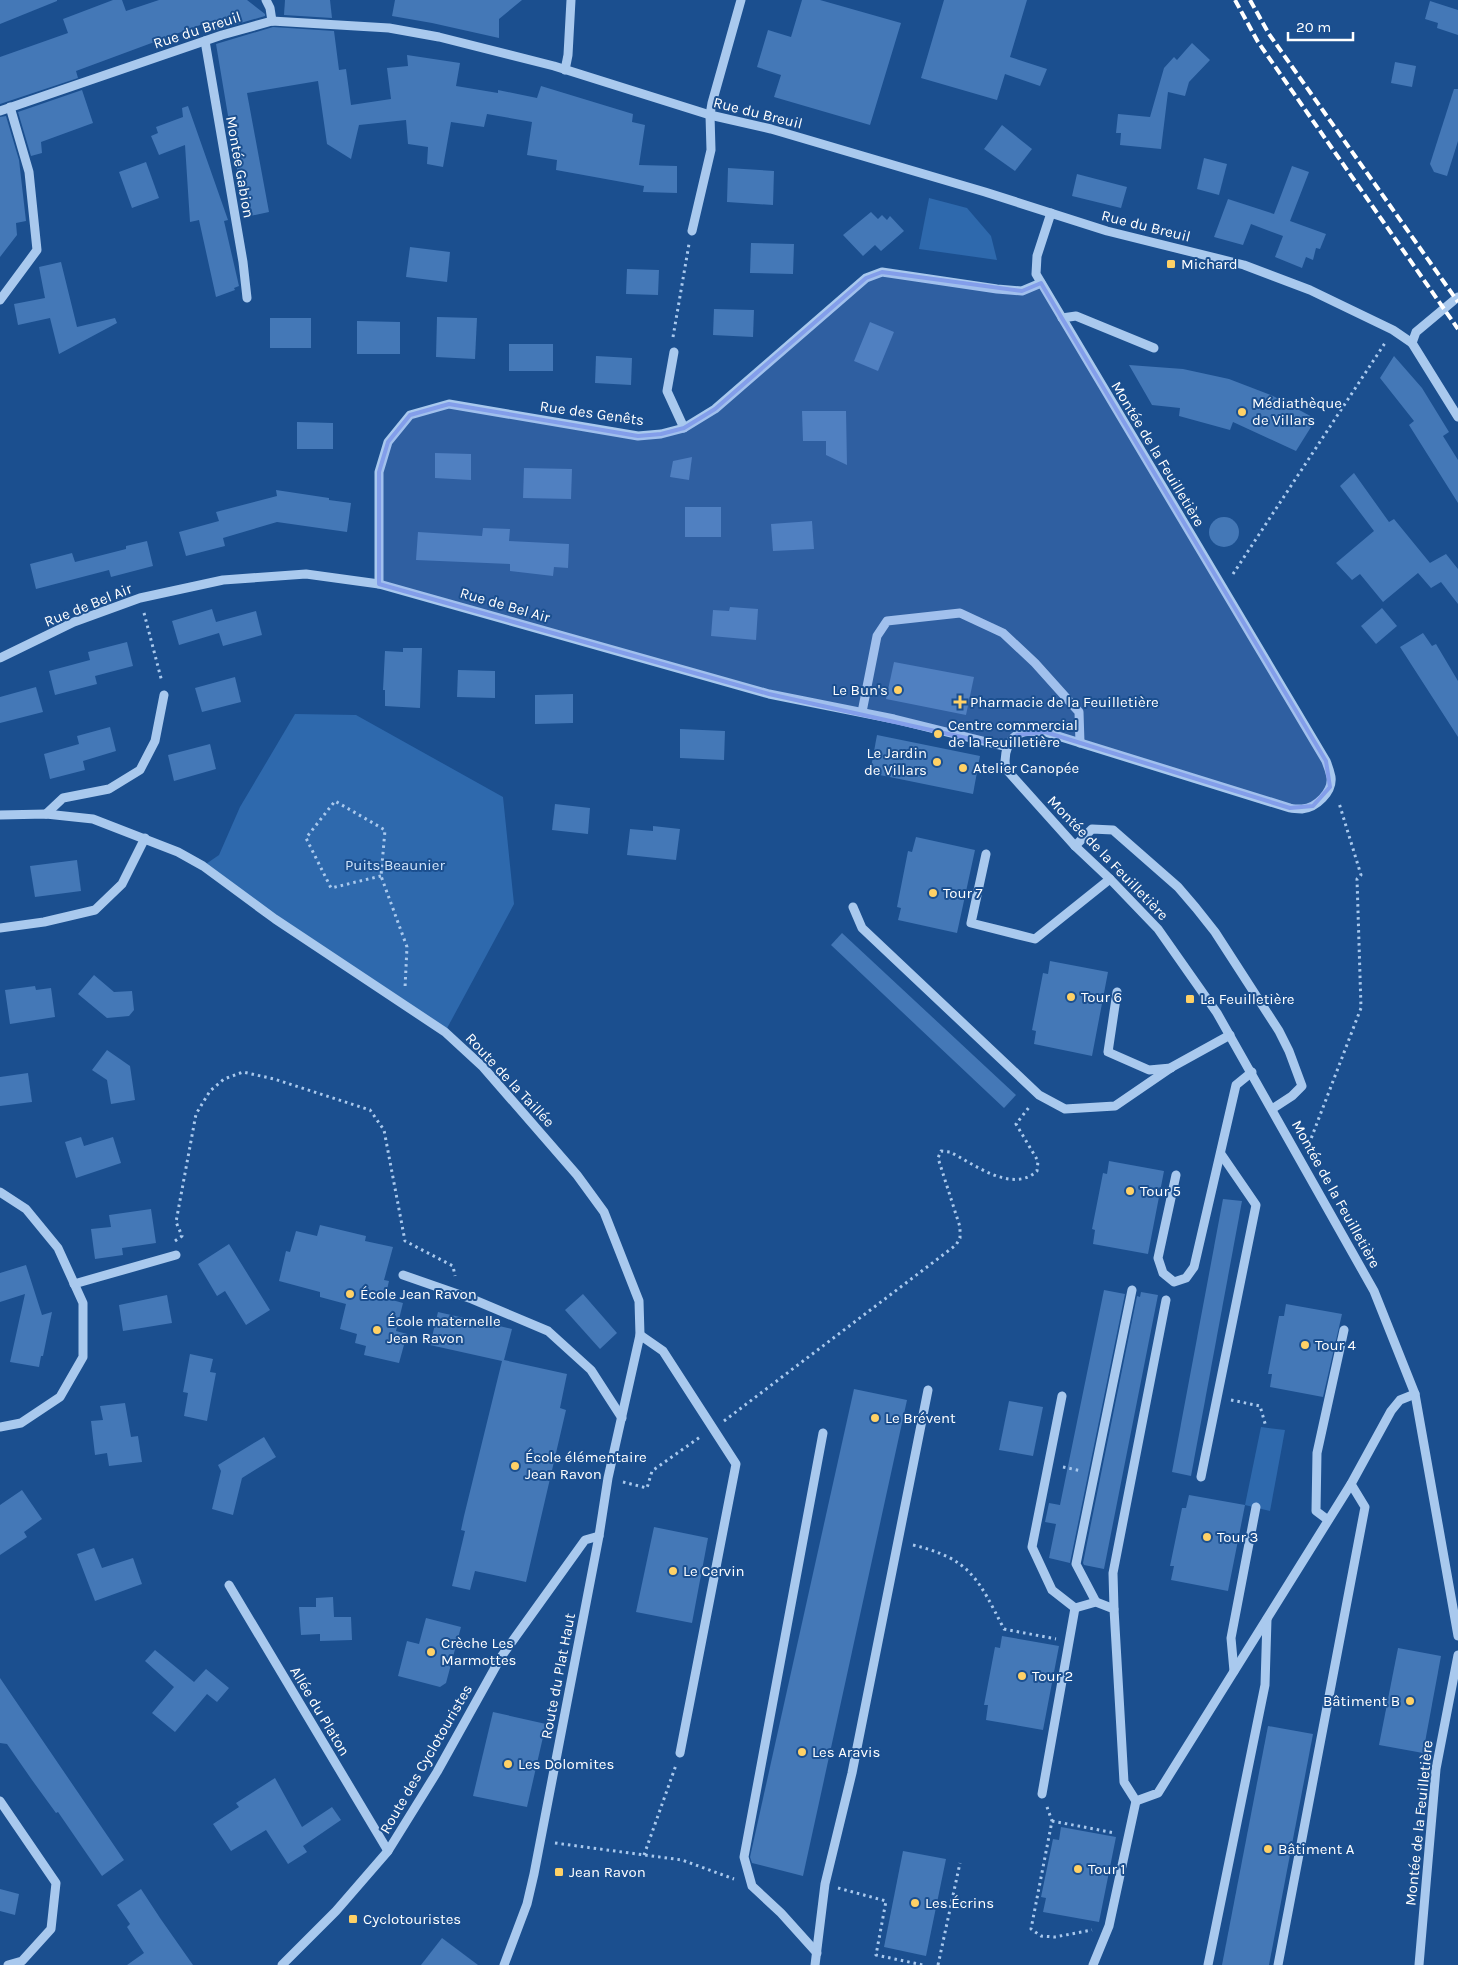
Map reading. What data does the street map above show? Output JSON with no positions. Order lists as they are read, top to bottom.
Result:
{
  "streets": {
    "street": [
      "Rue du Breuil",
      "Montée Gabion",
      "Rue des Genêts",
      "Montée de la Feuilletière",
      "Rue de Bel Air",
      "Route de la Taillée",
      "Route du Plat Haut",
      "Allée du Platon",
      "Route des Cyclotouristes"
    ]
  },
  "crossings": [
    ["Rue du Breuil", "Montée Gabion"],
    ["Rue du Breuil", "Montée de la Feuilletière"],
    ["Rue des Genêts", "Montée de la Feuilletière"],
    ["Rue des Genêts", "Rue de Bel Air"],
    ["Montée de la Feuilletière", "Rue de Bel Air"],
    ["Route de la Taillée", "Route du Plat Haut"],
    ["Route de la Taillée", "Route des Cyclotouristes"],
    ["Route du Plat Haut", "Route des Cyclotouristes"],
    ["Allée du Platon", "Route des Cyclotouristes"]
  ],
  "parks": ["Puits Beaunier"],
  "places": {
    "transit": [
      "Michard",
      "La Feuilletière",
      "Jean Ravon",
      "Cyclotouristes"
    ],
    "other": [
      "Médiathèque de Villars",
      "Le Bun's",
      "Centre commercial de la Feuilletière",
      "Le Jardin de Villars",
      "Atelier Canopée",
      "Tour 7",
      "Tour 6",
      "Tour 5",
      "École Jean Ravon",
      "École maternelle Jean Ravon",
      "Tour 4",
      "Le Brévent",
      "École élémentaire Jean Ravon",
      "Tour 3",
      "Le Cervin",
      "Crèche Les Marmottes",
      "Tour 2",
      "Bâtiment B",
      "Les Aravis",
      "Les Dolomites",
      "Bâtiment A",
      "Tour 1",
      "Les Écrins"
    ],
    "health": ["Pharmacie de la Feuilletière"]
  },
  "scale_bar": "20 m"
}
